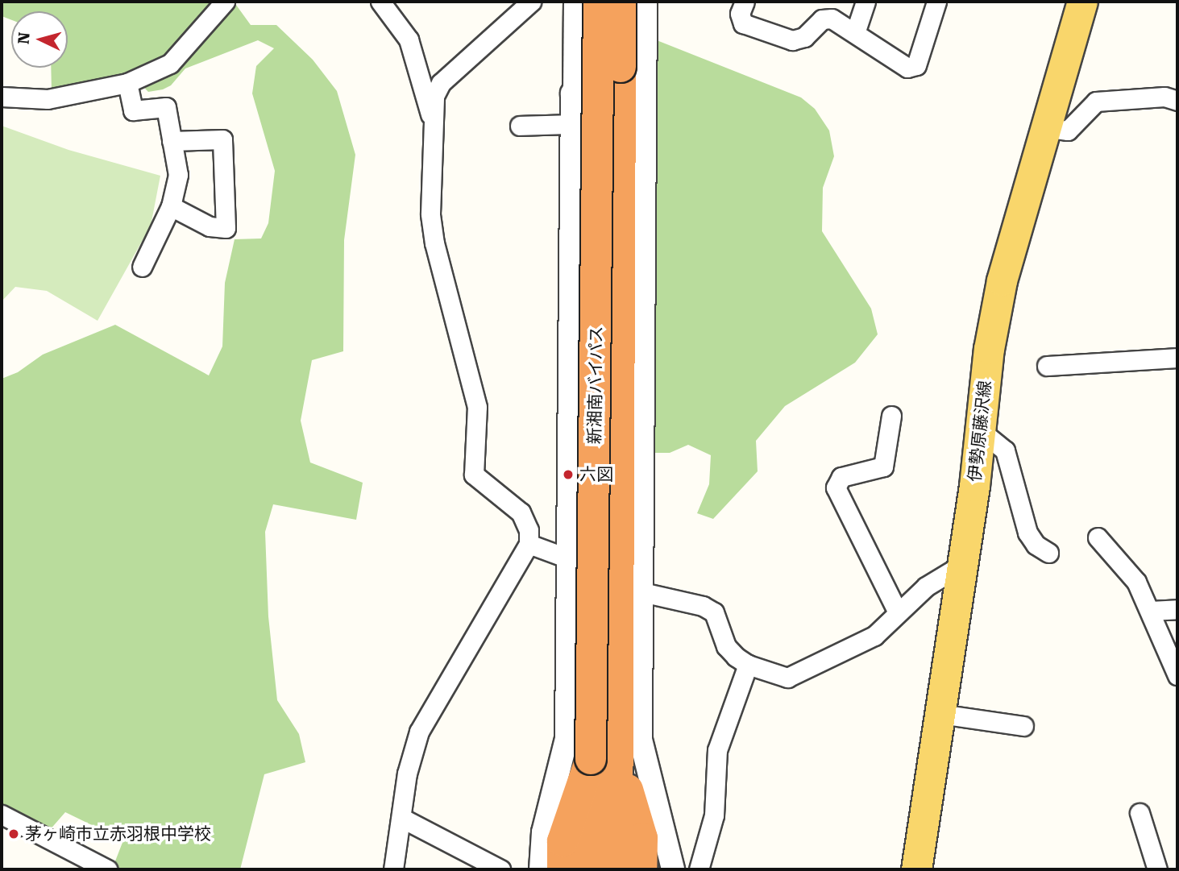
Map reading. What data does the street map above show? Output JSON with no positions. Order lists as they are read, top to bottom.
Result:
{
  "streets": {
    "highway": ["新湘南バイパス"],
    "main road": ["伊勢原藤沢線"]
  },
  "places": ["六図", "茅ヶ崎市立赤羽根中学校"],
  "north": "left"
}
